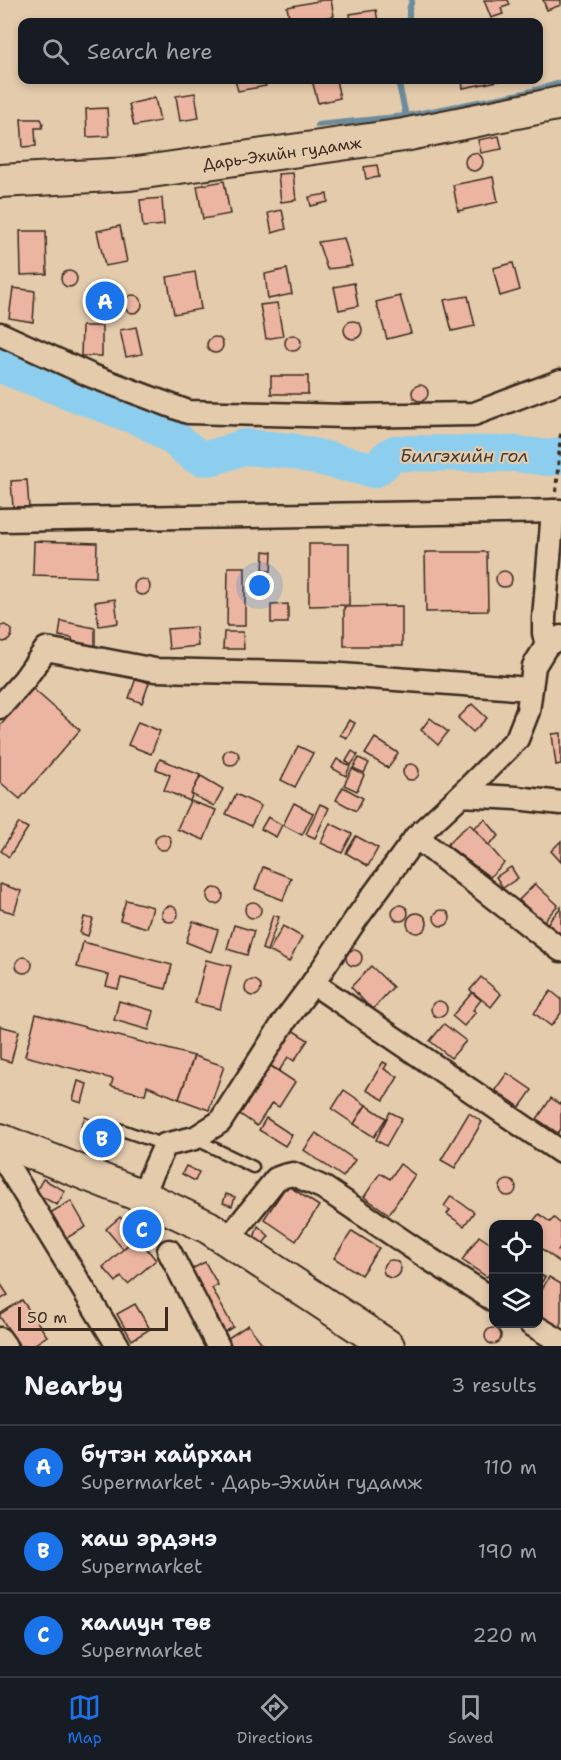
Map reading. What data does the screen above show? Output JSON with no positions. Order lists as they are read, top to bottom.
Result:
{
  "streets": {
    "main road": ["Дарь-Эхийн гудамж"]
  },
  "water": ["Билгэхийн гол"],
  "scale_bar": "50 m",
  "page": {
    "search": "Search here",
    "pins": ["A", "B", "C"],
    "scale": "50 m",
    "heading": ["Nearby", "3 results"],
    "list": [
      {
        "mark": "A",
        "name": "бүтэн хайрхан",
        "note": "Supermarket · Дарь-Эхийн гудамж",
        "value": "110 m"
      },
      {
        "mark": "B",
        "name": "хаш эрдэнэ",
        "note": "Supermarket",
        "value": "190 m"
      },
      {
        "mark": "C",
        "name": "халиун төв",
        "note": "Supermarket",
        "value": "220 m"
      }
    ],
    "nav": ["Map", "Directions", "Saved"]
  }
}
